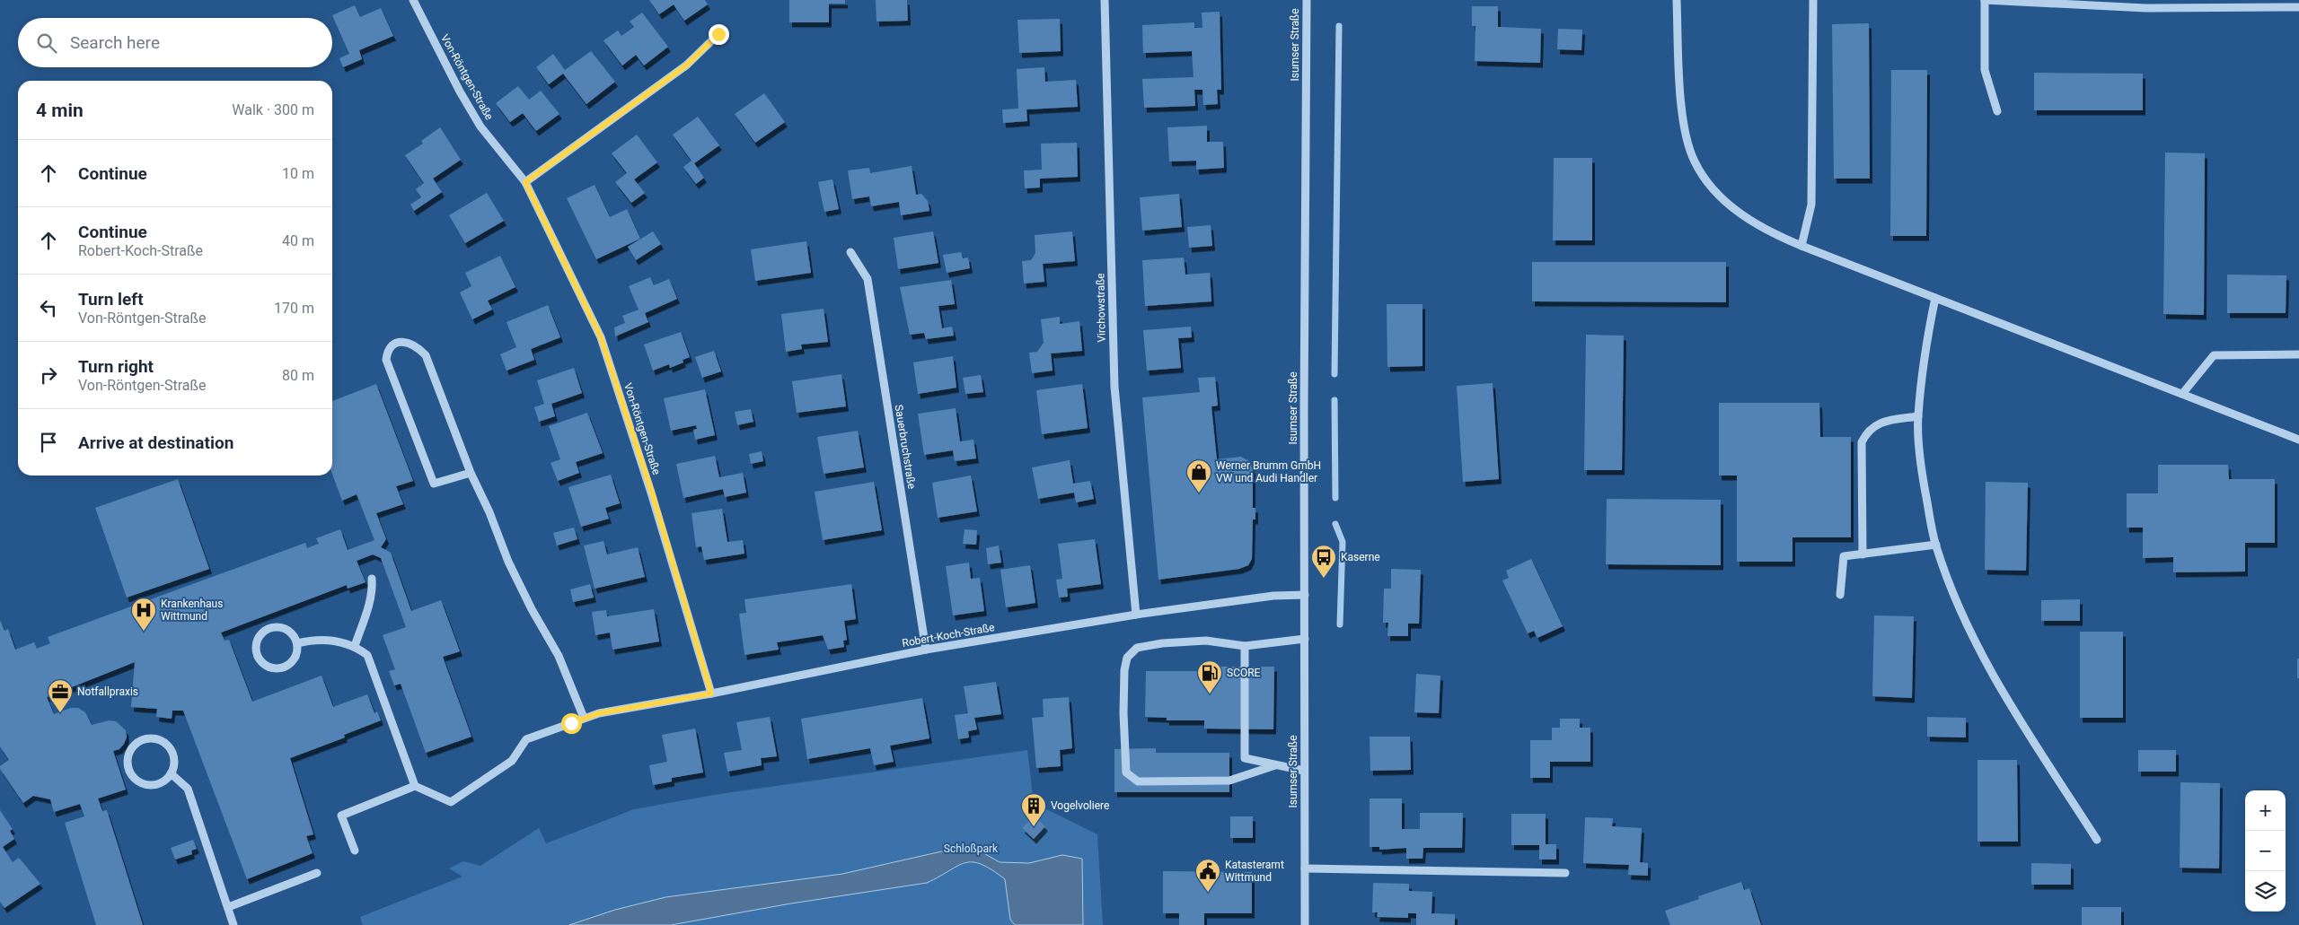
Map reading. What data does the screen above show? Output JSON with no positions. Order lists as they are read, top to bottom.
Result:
{
  "streets": {
    "street": [
      "Isumser Straße",
      "Von-Röntgen-Straße",
      "Virchowstraße",
      "Sauerbruchstraße",
      "Robert-Koch-Straße"
    ]
  },
  "crossings": [
    ["Isumser Straße", "Robert-Koch-Straße"],
    ["Von-Röntgen-Straße", "Robert-Koch-Straße"],
    ["Virchowstraße", "Robert-Koch-Straße"],
    ["Sauerbruchstraße", "Robert-Koch-Straße"]
  ],
  "parks": ["Schloßpark"],
  "places": {
    "shop": ["Werner Brumm GmbH VW und Audi Handler"],
    "bus stop": ["Kaserne"],
    "hospital": ["Krankenhaus Wittmund"],
    "fuel station": ["SCORE"],
    "office": ["Notfallpraxis"],
    "building": ["Vogelvoliere"],
    "public building": ["Katasteramt Wittmund"]
  },
  "page": {
    "search": "Search here",
    "heading": ["4 min", "Walk · 300 m"],
    "list": [
      ["Continue", "10 m"],
      ["Continue", "Robert-Koch-Straße", "40 m"],
      ["Turn left", "Von-Röntgen-Straße", "170 m"],
      ["Turn right", "Von-Röntgen-Straße", "80 m"],
      "Arrive at destination"
    ],
    "map_buttons": ["+", "−"]
  }
}
